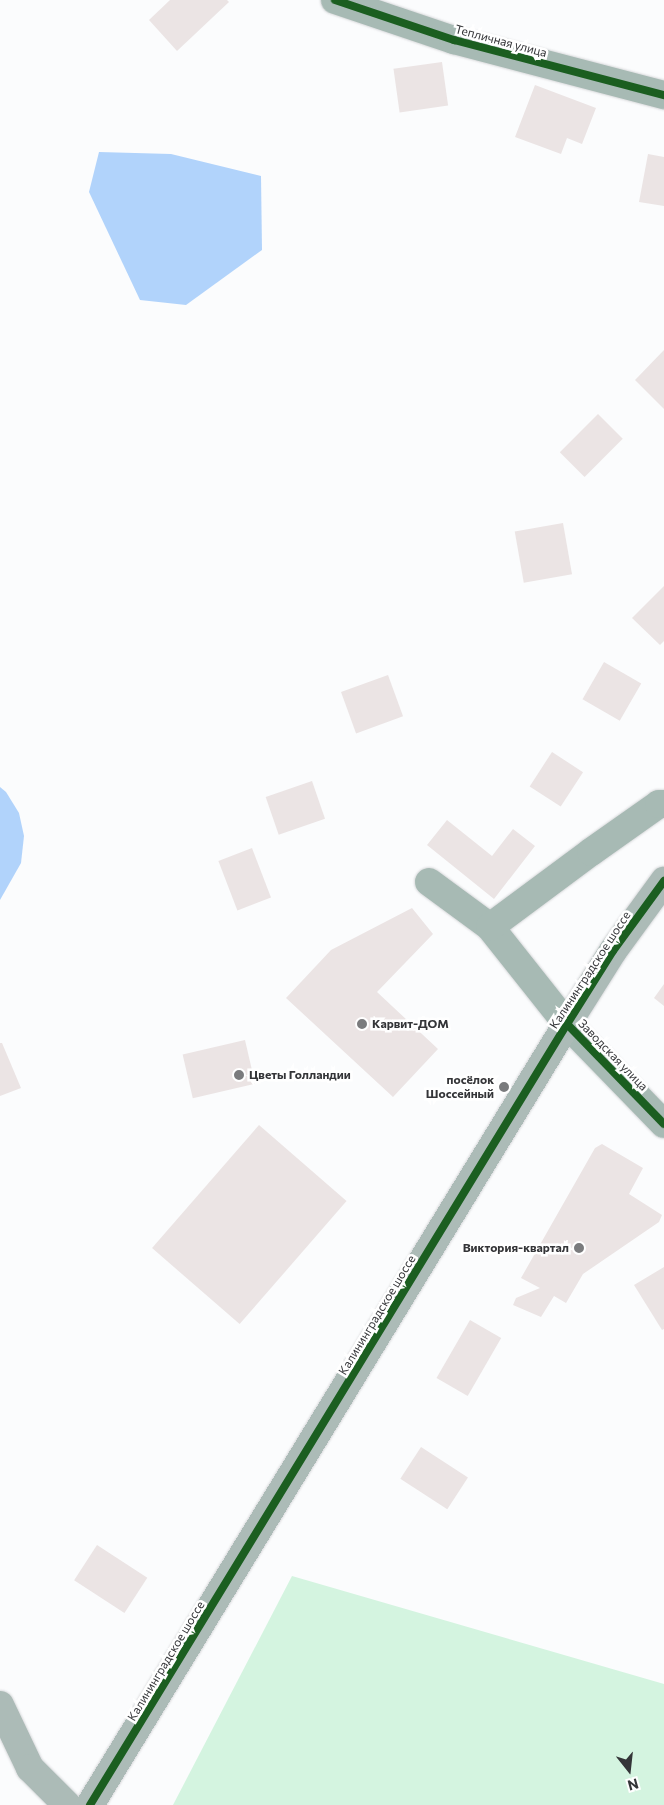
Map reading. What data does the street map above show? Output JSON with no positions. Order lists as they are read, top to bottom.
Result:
{
  "streets": {
    "main road": ["Калининградское шоссе"],
    "street": ["Тепличная улица", "Заводская улица"]
  },
  "crossings": [
    ["Калининградское шоссе", "Заводская улица"]
  ],
  "places": [
    "Карвит-ДОМ",
    "Цветы Голландии",
    "посёлок Шоссейный",
    "Виктория-квартал"
  ],
  "north": "bottom"
}
